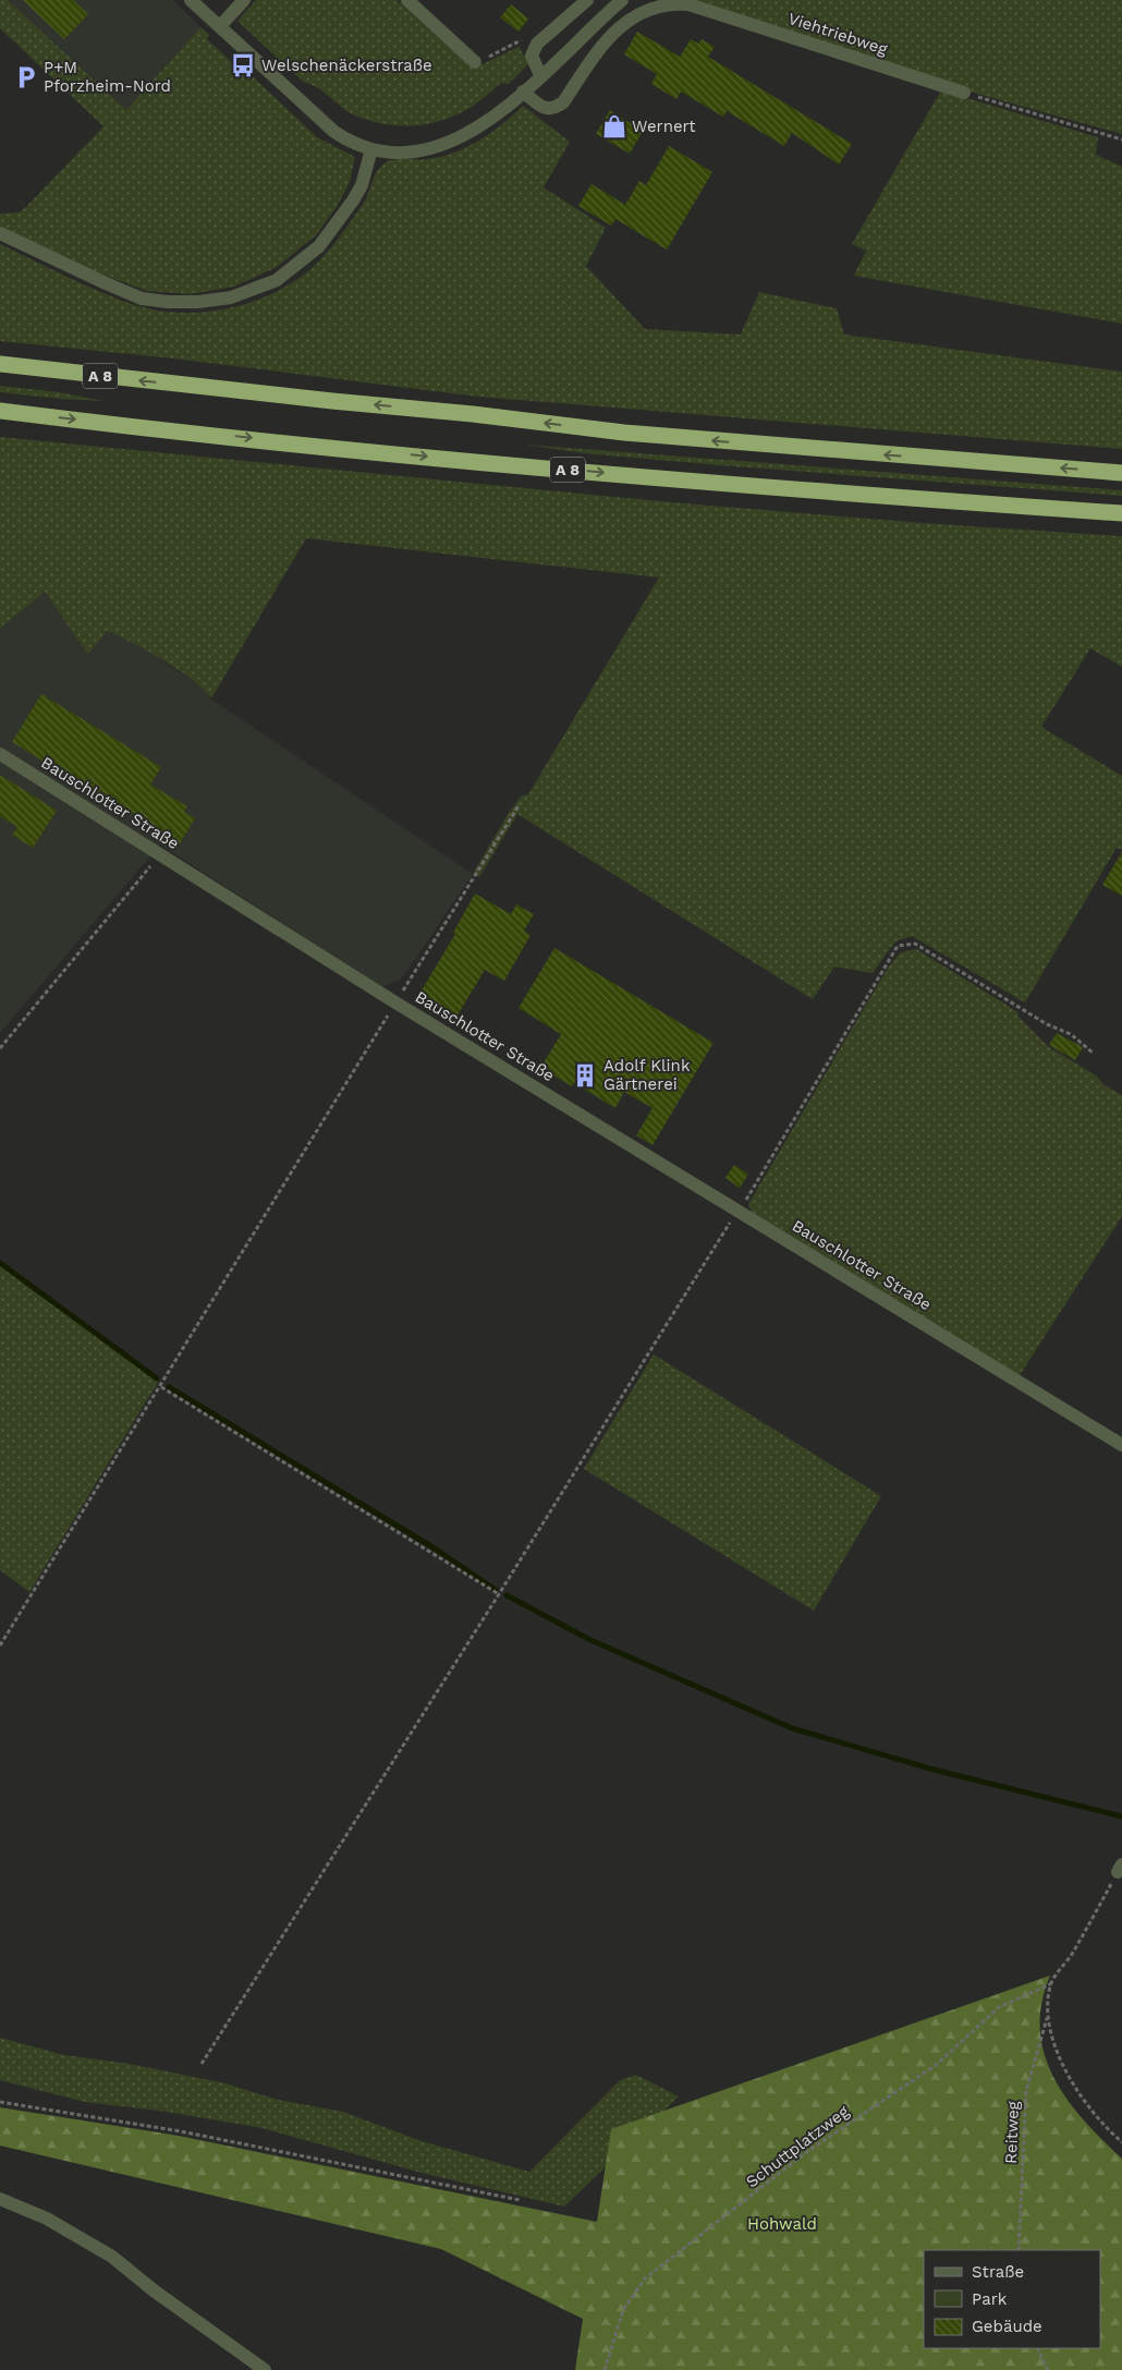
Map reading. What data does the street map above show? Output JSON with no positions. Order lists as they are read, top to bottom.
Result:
{
  "streets": {
    "highway": ["A 8"],
    "street": ["Viehtriebweg", "Bauschlotter Straße"],
    "path": ["Reitweg", "Schuttplatzweg"]
  },
  "parks": ["Hohwald"],
  "places": {
    "bus stop": ["Welschenäckerstraße"],
    "parking": ["P+M Pforzheim-Nord"],
    "shop": ["Wernert"],
    "building": ["Adolf Klink Gärtnerei"]
  },
  "legend": ["Straße", "Park", "Gebäude"]
}
